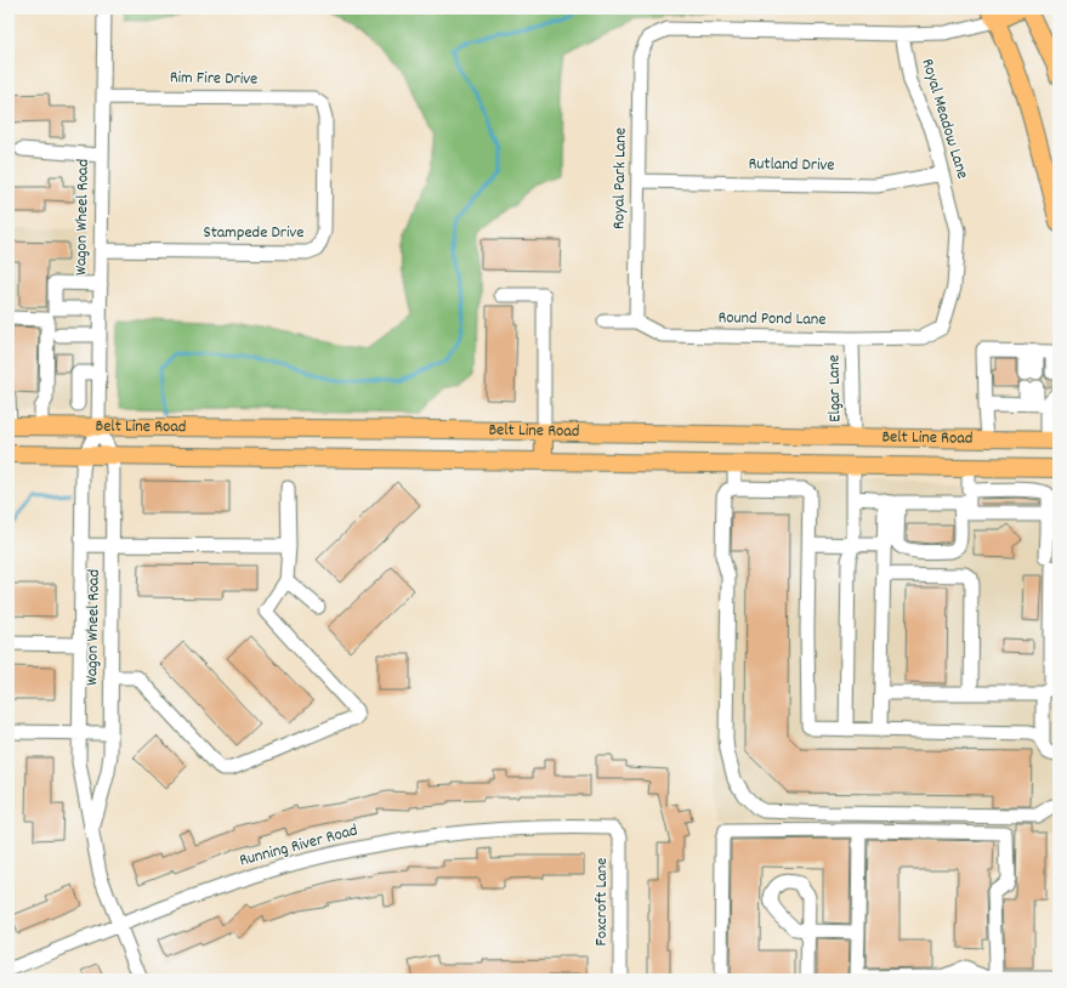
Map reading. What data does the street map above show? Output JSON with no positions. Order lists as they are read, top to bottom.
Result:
{
  "streets": {
    "main road": ["Belt Line Road"],
    "street": [
      "Rim Fire Drive",
      "Royal Meadow Lane",
      "Rutland Drive",
      "Royal Park Lane",
      "Wagon Wheel Road",
      "Stampede Drive",
      "Round Pond Lane",
      "Elgar Lane",
      "Running River Road",
      "Foxcroft Lane"
    ]
  },
  "crossings": [
    ["Rim Fire Drive", "Wagon Wheel Road"],
    ["Rim Fire Drive", "Stampede Drive"],
    ["Royal Meadow Lane", "Rutland Drive"],
    ["Royal Meadow Lane", "Royal Park Lane"],
    ["Royal Meadow Lane", "Round Pond Lane"],
    ["Rutland Drive", "Royal Park Lane"],
    ["Royal Park Lane", "Round Pond Lane"],
    ["Wagon Wheel Road", "Stampede Drive"],
    ["Wagon Wheel Road", "Belt Line Road"],
    ["Wagon Wheel Road", "Running River Road"],
    ["Round Pond Lane", "Elgar Lane"],
    ["Elgar Lane", "Belt Line Road"],
    ["Running River Road", "Foxcroft Lane"]
  ]
}
